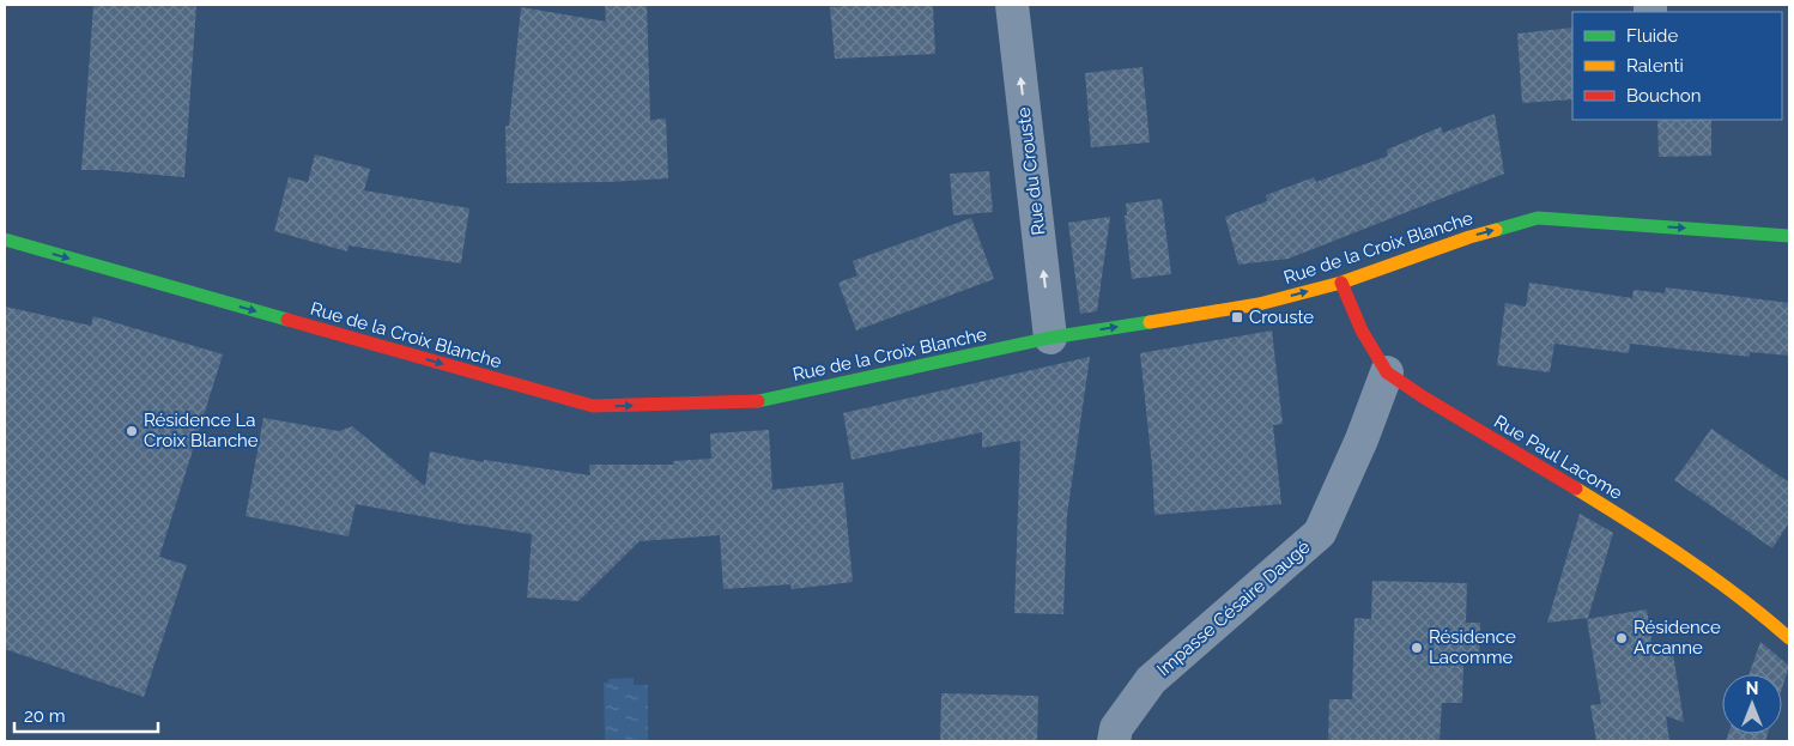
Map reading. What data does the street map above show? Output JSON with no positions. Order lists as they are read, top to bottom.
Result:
{
  "streets": {
    "street": [
      "Rue du Crouste",
      "Rue de la Croix Blanche",
      "Rue Paul Lacome",
      "Impasse Césaire Daugé"
    ]
  },
  "crossings": [
    ["Rue du Crouste", "Rue de la Croix Blanche"],
    ["Rue de la Croix Blanche", "Rue Paul Lacome"],
    ["Rue Paul Lacome", "Impasse Césaire Daugé"]
  ],
  "one_way": ["Rue du Crouste", "Rue de la Croix Blanche"],
  "places": {
    "transit": ["Crouste"],
    "other": ["Résidence La Croix Blanche", "Résidence Arcanne", "Résidence Lacomme"]
  },
  "legend": ["Fluide", "Ralenti", "Bouchon"],
  "scale_bar": "20 m",
  "north": "top"
}
